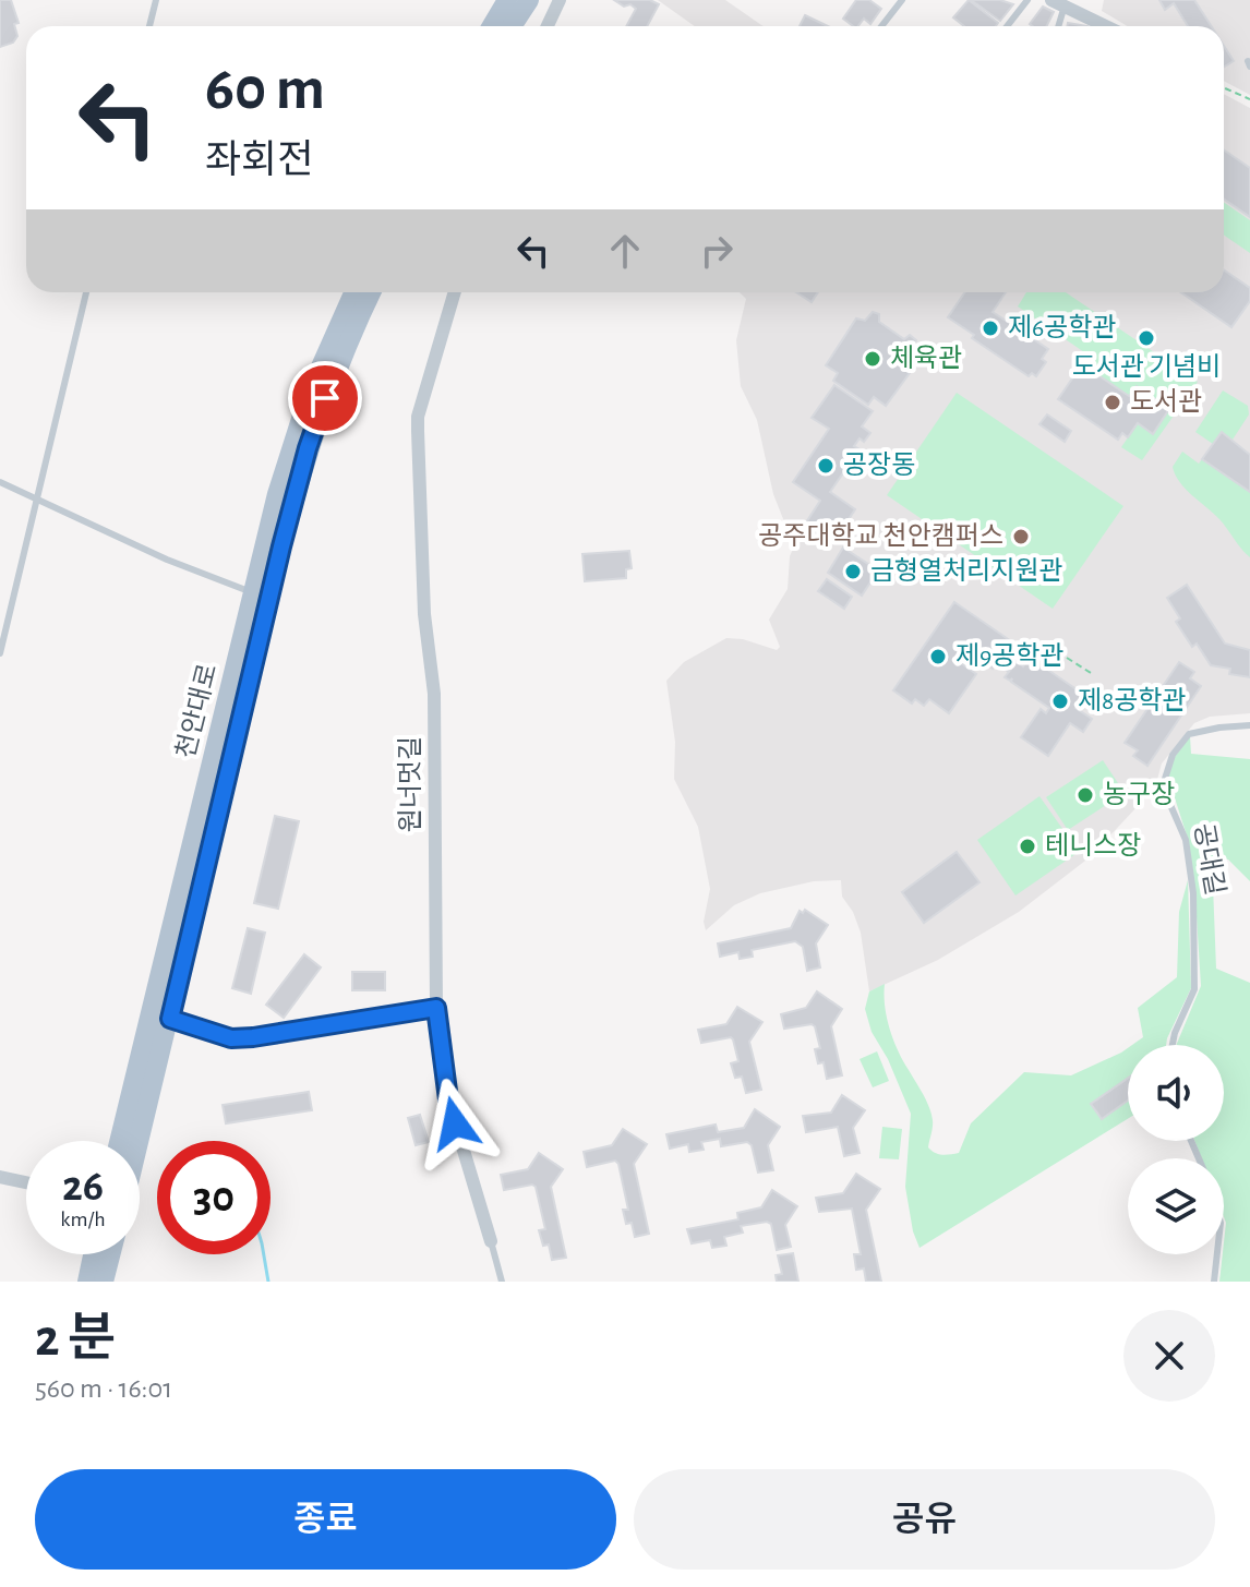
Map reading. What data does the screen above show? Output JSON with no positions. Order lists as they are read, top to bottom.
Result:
{
  "streets": {
    "main road": ["천안대로"],
    "street": ["원너멋길"],
    "lane": ["공대길"]
  },
  "places": [
    "제6공학관",
    "도서관 기념비",
    "체육관",
    "도서관",
    "공장동",
    "공주대학교 천안캠퍼스",
    "금형열처리지원관",
    "제9공학관",
    "제8공학관",
    "농구장",
    "테니스장"
  ],
  "page": {
    "turn": ["60 m", "좌회전"],
    "speed": "26 km/h",
    "limit": "30",
    "heading": ["2 분", "560 m · 16:01"],
    "buttons": ["종료", "공유"]
  }
}
